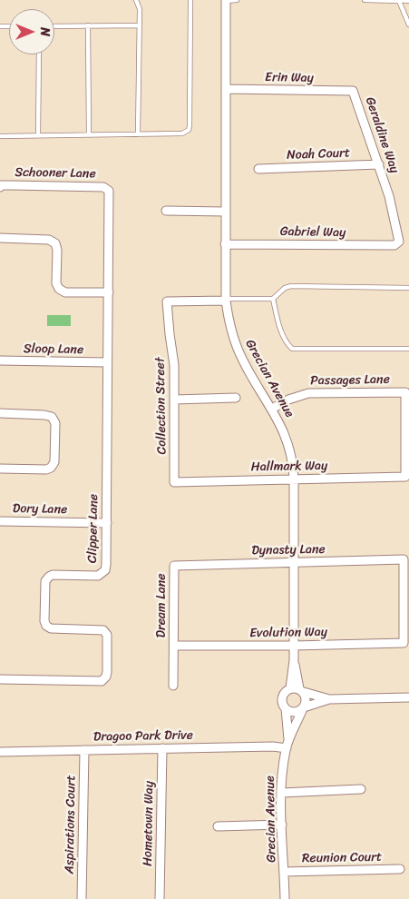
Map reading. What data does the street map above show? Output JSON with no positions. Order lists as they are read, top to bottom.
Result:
{
  "streets": {
    "street": [
      "Erin Way",
      "Geraldine Way",
      "Noah Court",
      "Schooner Lane",
      "Gabriel Way",
      "Sloop Lane",
      "Grecian Avenue",
      "Passages Lane",
      "Collection Street",
      "Hallmark Way",
      "Dory Lane",
      "Clipper Lane",
      "Dynasty Lane",
      "Dream Lane",
      "Evolution Way",
      "Dragoo Park Drive",
      "Hometown Way",
      "Aspirations Court",
      "Reunion Court"
    ]
  },
  "crossings": [
    ["Erin Way", "Geraldine Way"],
    ["Erin Way", "Grecian Avenue"],
    ["Geraldine Way", "Noah Court"],
    ["Geraldine Way", "Gabriel Way"],
    ["Schooner Lane", "Clipper Lane"],
    ["Gabriel Way", "Grecian Avenue"],
    ["Sloop Lane", "Clipper Lane"],
    ["Grecian Avenue", "Passages Lane"],
    ["Grecian Avenue", "Collection Street"],
    ["Grecian Avenue", "Hallmark Way"],
    ["Grecian Avenue", "Dynasty Lane"],
    ["Grecian Avenue", "Evolution Way"],
    ["Grecian Avenue", "Dragoo Park Drive"],
    ["Grecian Avenue", "Reunion Court"],
    ["Passages Lane", "Hallmark Way"],
    ["Collection Street", "Hallmark Way"],
    ["Dory Lane", "Clipper Lane"],
    ["Dynasty Lane", "Dream Lane"],
    ["Dynasty Lane", "Evolution Way"],
    ["Dream Lane", "Evolution Way"],
    ["Dragoo Park Drive", "Hometown Way"],
    ["Dragoo Park Drive", "Aspirations Court"]
  ],
  "north": "right"
}
